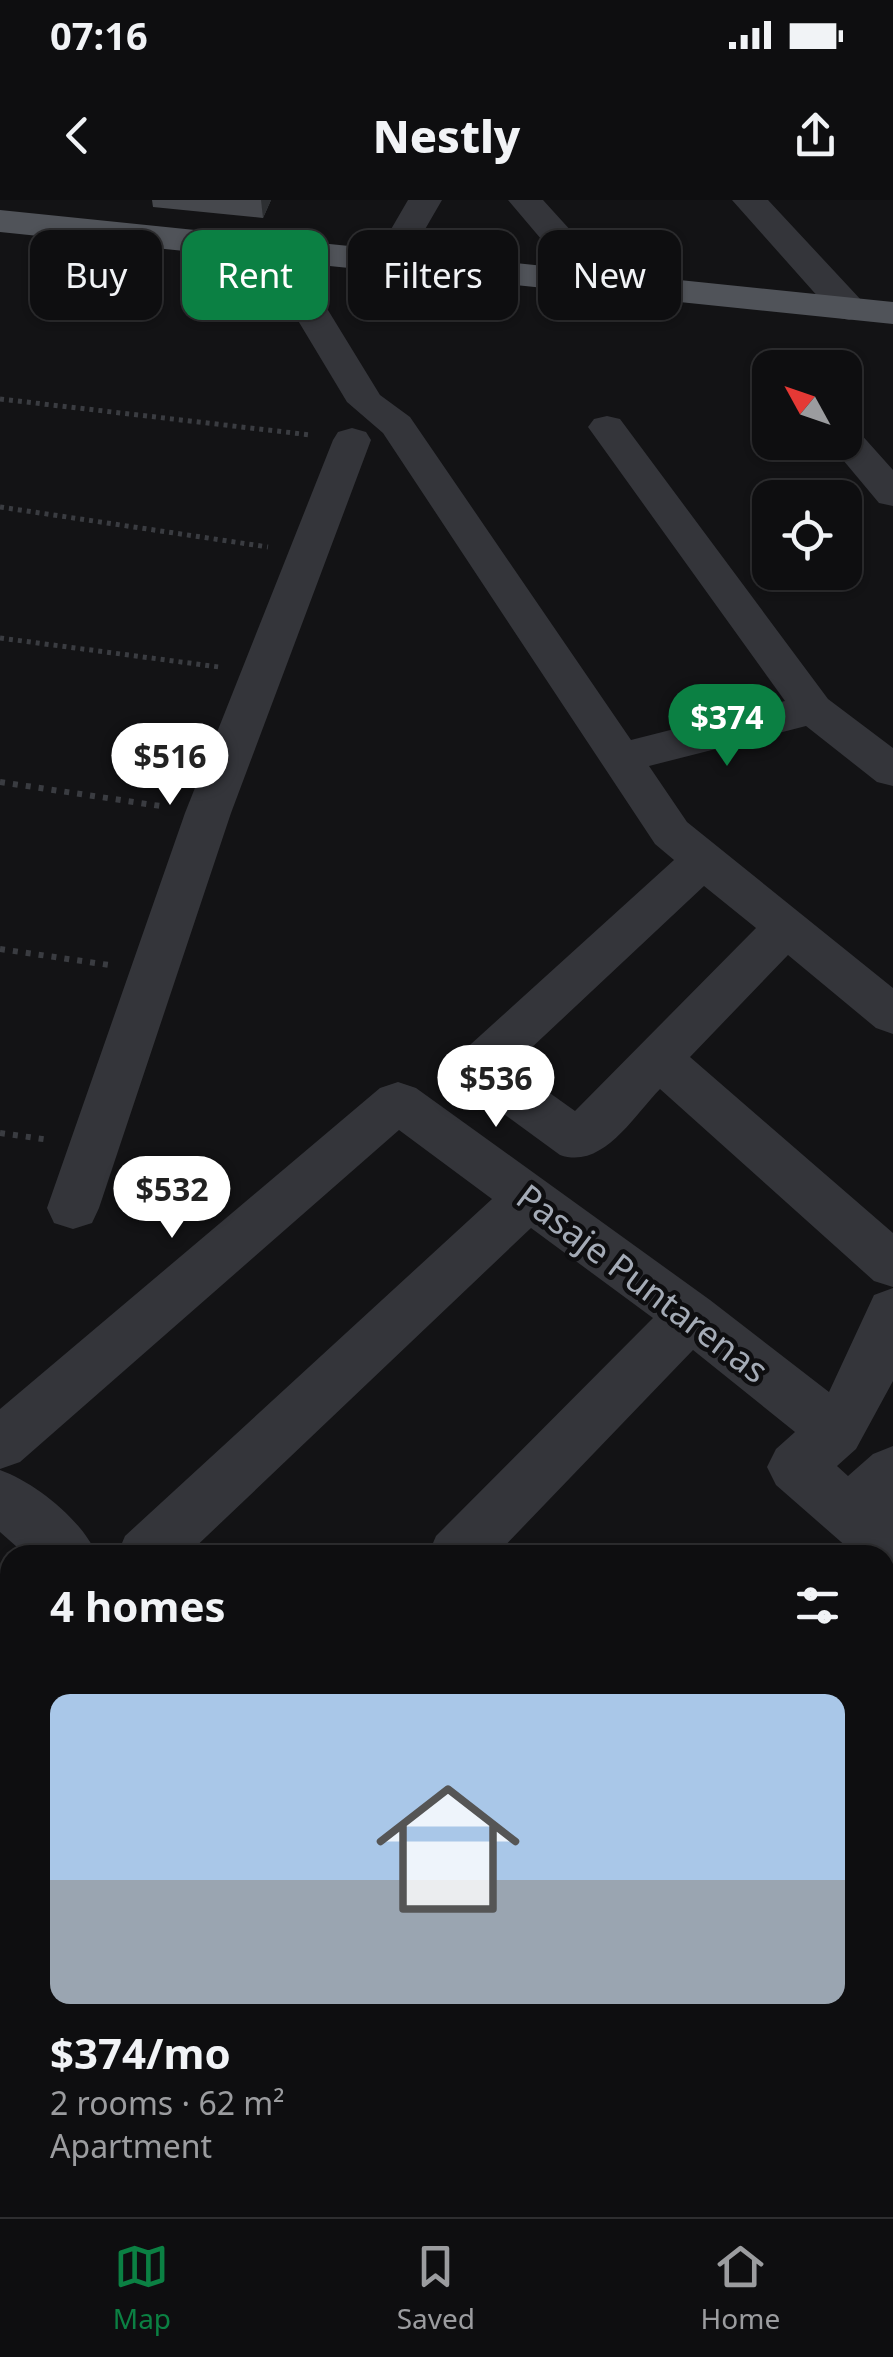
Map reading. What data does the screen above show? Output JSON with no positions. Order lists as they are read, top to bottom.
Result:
{
  "streets": {
    "street": ["Pasaje Puntarenas"]
  },
  "north": "top left",
  "page": {
    "status": "07:16",
    "header": "Nestly",
    "chip": [
      "Buy",
      "Rent",
      "Filters",
      "New"
    ],
    "price": [
      "$374",
      "$516",
      "$536",
      "$532"
    ],
    "heading": "4 homes",
    "list": [
      {
        "name": "$374/mo",
        "note": "2 rooms · 62 m² · Apartment"
      }
    ],
    "tabs": ["Map", "Saved", "Home"]
  }
}
